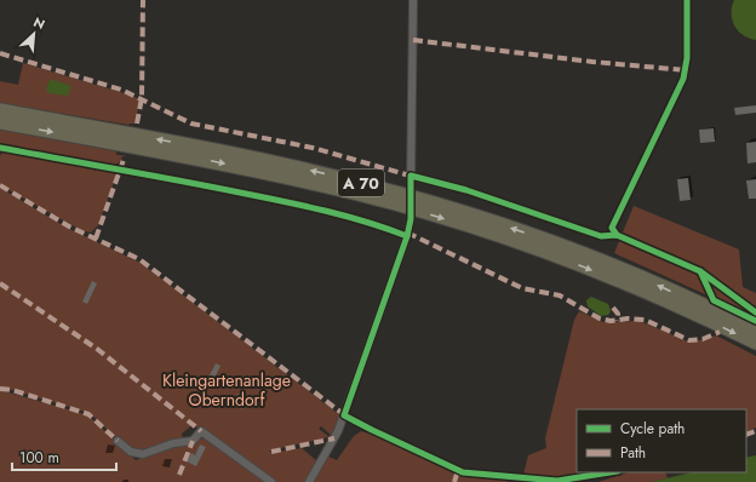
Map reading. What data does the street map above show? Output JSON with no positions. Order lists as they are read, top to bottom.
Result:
{
  "streets": {
    "highway": ["A 70"]
  },
  "parks": ["Kleingartenanlage Oberndorf"],
  "legend": ["Cycle path", "Path"],
  "scale_bar": "100 m",
  "north": "top right"
}
